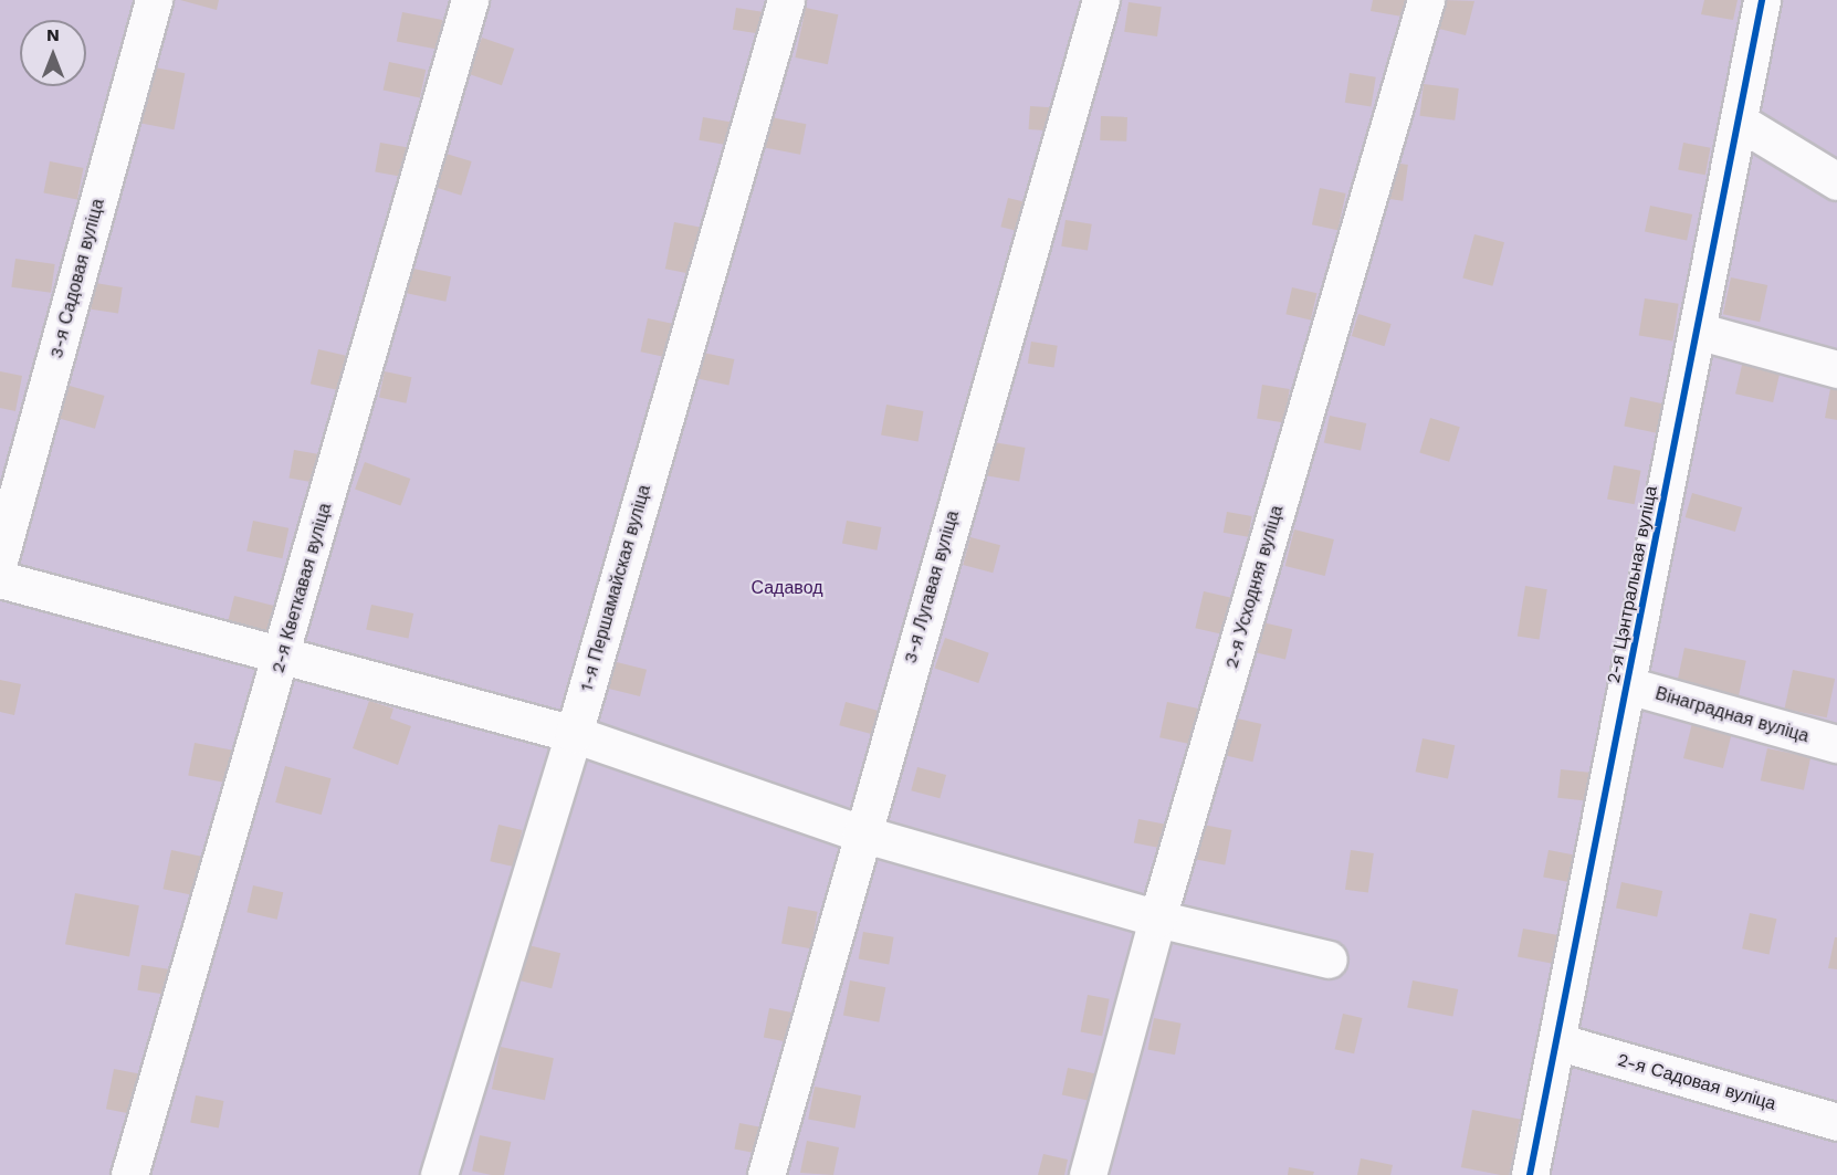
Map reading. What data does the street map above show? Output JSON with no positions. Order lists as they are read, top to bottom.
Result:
{
  "streets": {
    "street": [
      "3-я Садовая вуліца",
      "2-я Цэнтральная вуліца",
      "3-я Лугавая вуліца",
      "2-я Усходняя вуліца",
      "2-я Кветкавая вуліца",
      "1-я Першамайская вуліца",
      "Вінаградная вуліца",
      "2-я Садовая вуліца"
    ]
  },
  "crossings": [
    ["2-я Цэнтральная вуліца", "Вінаградная вуліца"],
    ["2-я Цэнтральная вуліца", "2-я Садовая вуліца"]
  ],
  "parks": ["Садавод"],
  "north": "top"
}
